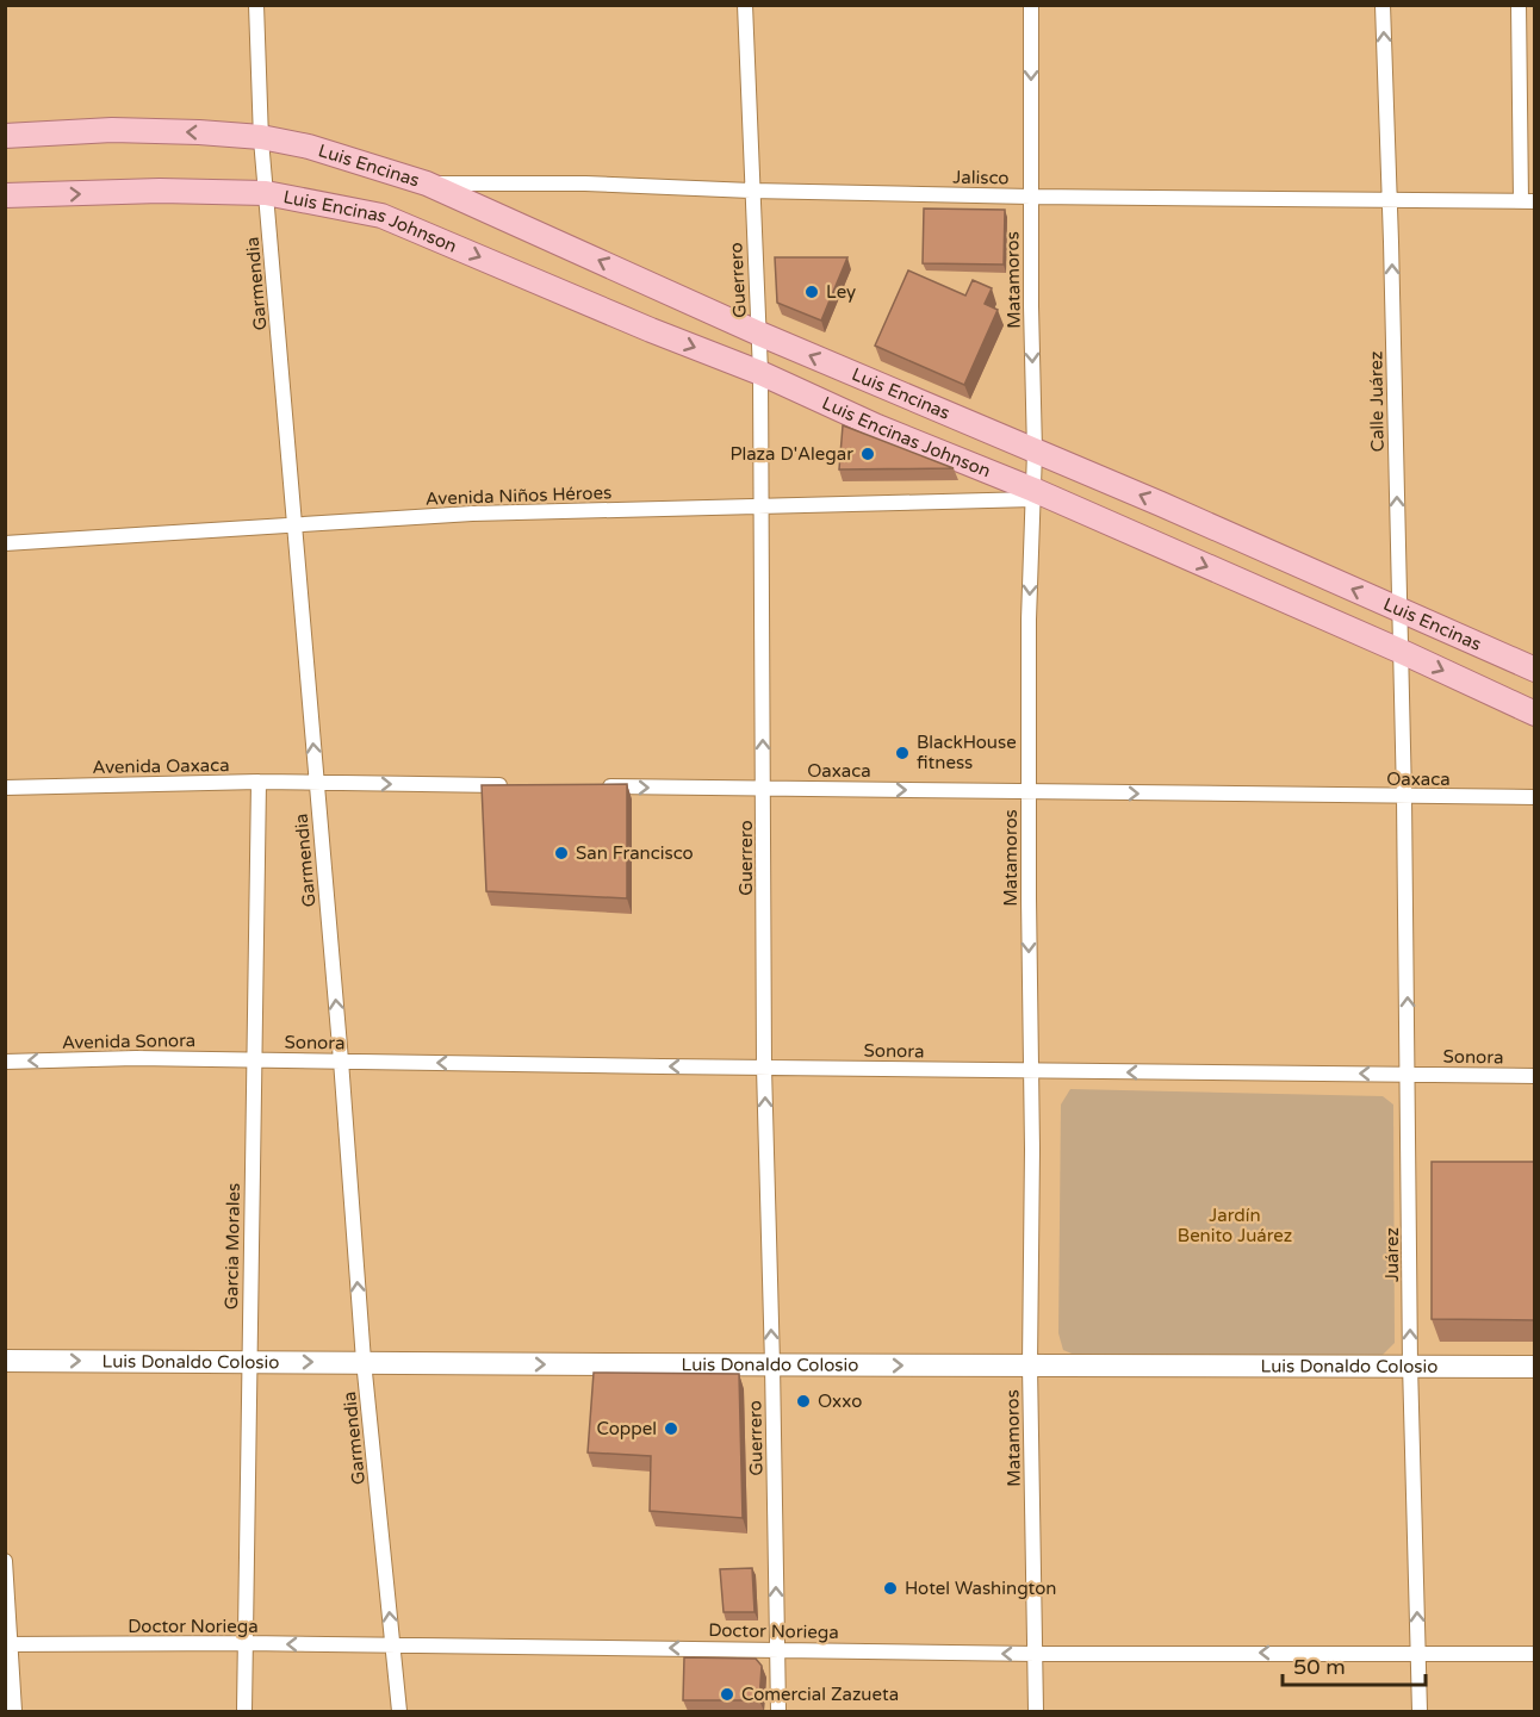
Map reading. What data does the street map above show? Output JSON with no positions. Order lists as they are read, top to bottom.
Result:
{
  "streets": {
    "main road": ["Luis Encinas", "Luis Encinas Johnson", "Luis Donaldo Colosio"],
    "street": [
      "Jalisco",
      "Guerrero",
      "Matamoros",
      "Garmendia",
      "Calle Juárez",
      "Avenida Niños Héroes",
      "Avenida Oaxaca",
      "Oaxaca",
      "Avenida Sonora",
      "Sonora",
      "Garcia Morales",
      "Juárez",
      "Doctor Noriega"
    ]
  },
  "crossings": [
    ["Luis Encinas", "Jalisco"],
    ["Luis Encinas", "Guerrero"],
    ["Luis Encinas", "Matamoros"],
    ["Luis Encinas", "Garmendia"],
    ["Luis Encinas", "Calle Juárez"],
    ["Jalisco", "Guerrero"],
    ["Jalisco", "Matamoros"],
    ["Jalisco", "Calle Juárez"],
    ["Luis Encinas Johnson", "Guerrero"],
    ["Luis Encinas Johnson", "Matamoros"],
    ["Luis Encinas Johnson", "Garmendia"],
    ["Luis Encinas Johnson", "Calle Juárez"],
    ["Luis Encinas Johnson", "Avenida Niños Héroes"],
    ["Guerrero", "Avenida Niños Héroes"],
    ["Guerrero", "Oaxaca"],
    ["Guerrero", "Sonora"],
    ["Guerrero", "Luis Donaldo Colosio"],
    ["Guerrero", "Doctor Noriega"],
    ["Matamoros", "Avenida Niños Héroes"],
    ["Matamoros", "Oaxaca"],
    ["Matamoros", "Sonora"],
    ["Matamoros", "Luis Donaldo Colosio"],
    ["Matamoros", "Doctor Noriega"],
    ["Garmendia", "Avenida Niños Héroes"],
    ["Garmendia", "Avenida Oaxaca"],
    ["Garmendia", "Sonora"],
    ["Garmendia", "Luis Donaldo Colosio"],
    ["Garmendia", "Doctor Noriega"],
    ["Calle Juárez", "Oaxaca"],
    ["Calle Juárez", "Juárez"],
    ["Avenida Oaxaca", "Garcia Morales"],
    ["Oaxaca", "Juárez"],
    ["Avenida Sonora", "Sonora"],
    ["Avenida Sonora", "Garcia Morales"],
    ["Sonora", "Garcia Morales"],
    ["Sonora", "Juárez"],
    ["Garcia Morales", "Luis Donaldo Colosio"],
    ["Garcia Morales", "Doctor Noriega"],
    ["Juárez", "Luis Donaldo Colosio"],
    ["Juárez", "Doctor Noriega"]
  ],
  "one_way": [
    "Luis Encinas",
    "Luis Encinas Johnson",
    "Guerrero",
    "Matamoros",
    "Garmendia",
    "Calle Juárez",
    "Oaxaca",
    "Avenida Sonora",
    "Sonora",
    "Juárez",
    "Luis Donaldo Colosio",
    "Doctor Noriega"
  ],
  "parks": ["Jardín Benito Juárez"],
  "places": [
    "Ley",
    "Plaza D'Alegar",
    "BlackHouse fitness",
    "San Francisco",
    "Oxxo",
    "Coppel",
    "Hotel Washington",
    "Comercial Zazueta"
  ],
  "scale_bar": "50 m"
}
